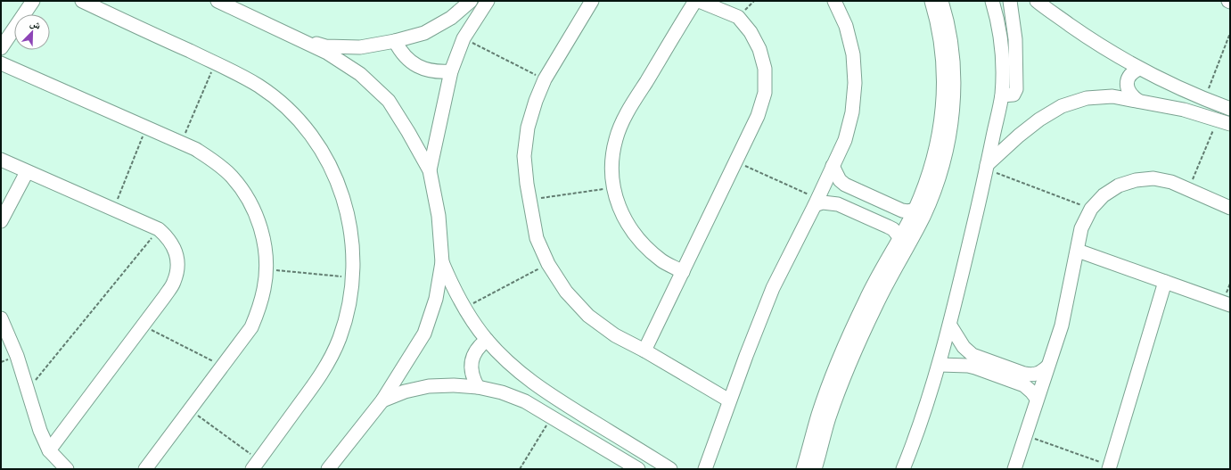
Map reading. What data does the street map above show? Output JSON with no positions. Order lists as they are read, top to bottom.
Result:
{
  "north": "top right"
}
